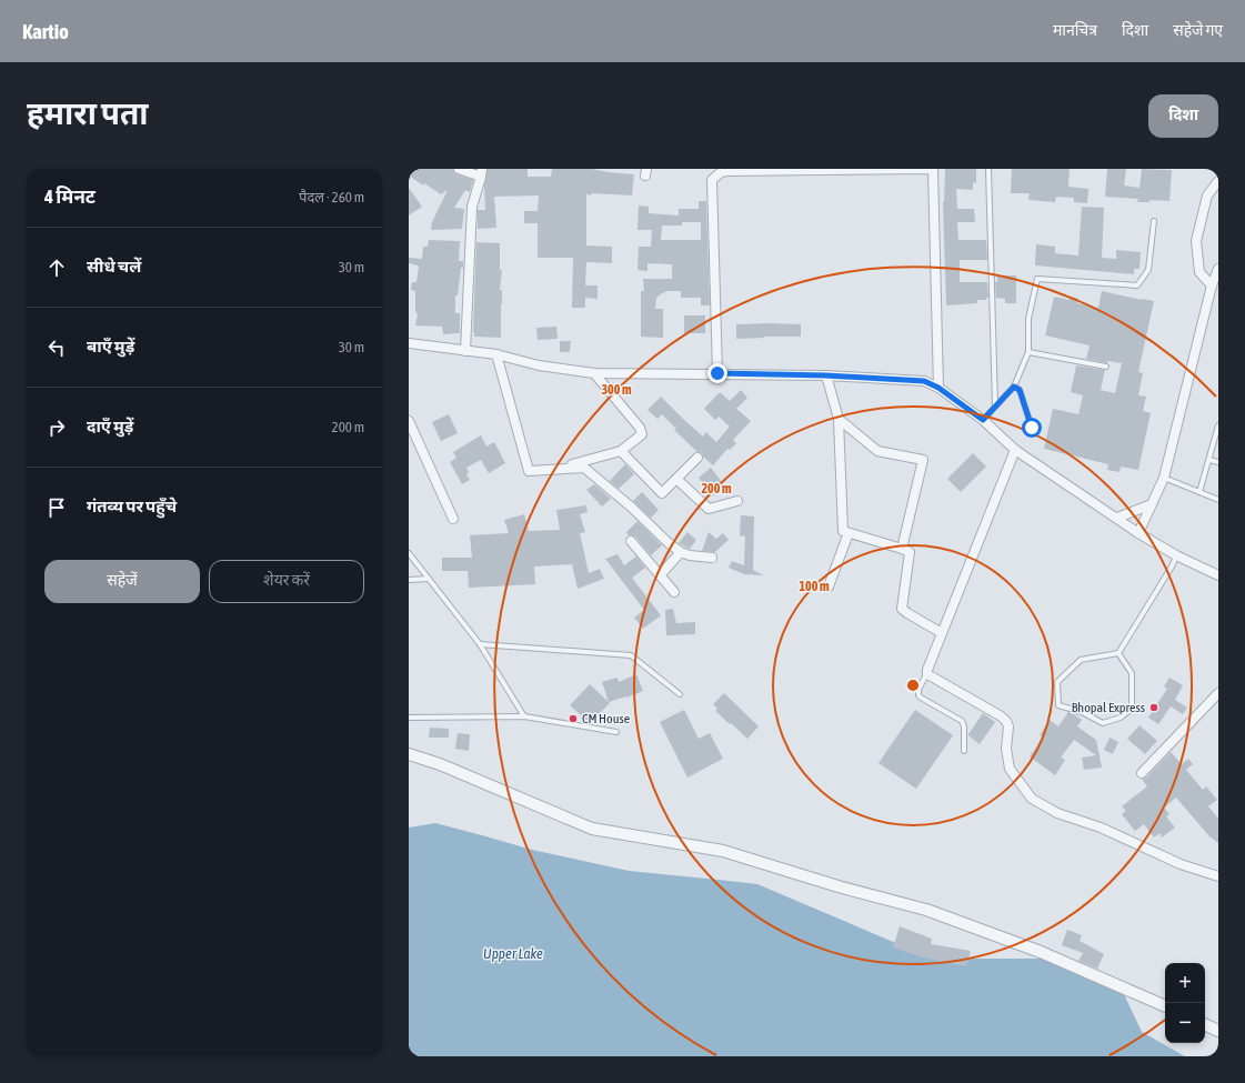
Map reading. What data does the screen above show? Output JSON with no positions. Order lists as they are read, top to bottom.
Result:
{
  "water": ["Upper Lake"],
  "places": ["Bhopal Express", "CM House"],
  "page": {
    "header": "Kartio",
    "nav": ["मानचित्र", "दिशा", "सहेजे गए"],
    "buttons": [
      "दिशा",
      ["सहेजें", "शेयर करें"]
    ],
    "title": "हमारा पता",
    "heading": ["4 मिनट", "पैदल · 260 m"],
    "list": [
      ["सीधे चलें", "30 m"],
      ["बाएँ मुड़ें", "30 m"],
      ["दाएँ मुड़ें", "200 m"],
      "गंतव्य पर पहुँचे"
    ],
    "map_buttons": ["+", "−"]
  },
  "rings": ["300 m", "200 m", "100 m"]
}
